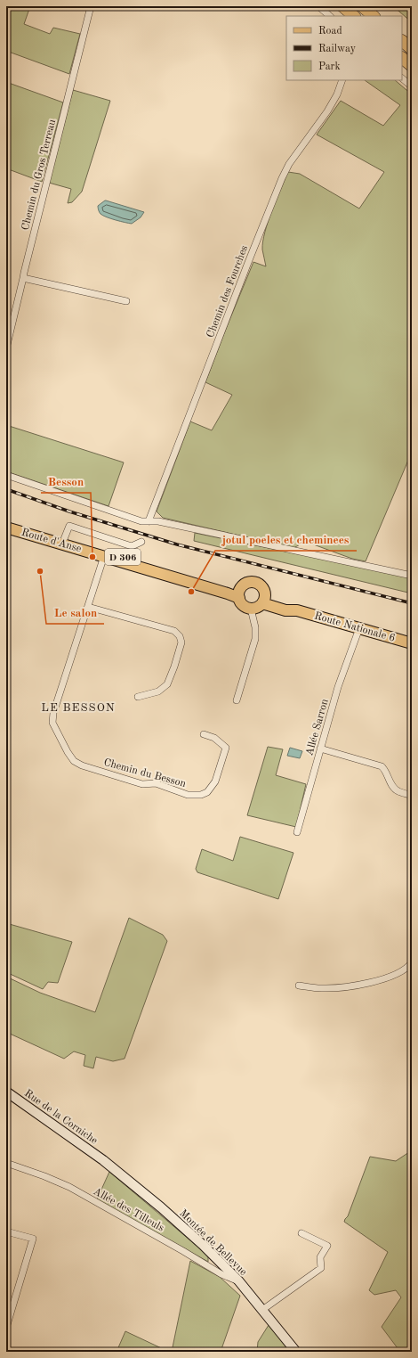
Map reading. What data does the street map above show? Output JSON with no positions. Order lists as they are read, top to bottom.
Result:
{
  "streets": {
    "main road": [
      "Route d'Anse",
      "D 306",
      "Route Nationale 6",
      "Rue de la Corniche",
      "Montée de Bellevue"
    ],
    "street": [
      "Chemin du Gros Terreau",
      "Chemin des Fourches",
      "Allée Sarron",
      "Chemin du Besson",
      "Allée des Tilleuls"
    ]
  },
  "crossings": [
    ["Route d'Anse", "Route Nationale 6"],
    ["Route d'Anse", "Chemin du Besson"],
    ["Route Nationale 6", "Allée Sarron"],
    ["Rue de la Corniche", "Montée de Bellevue"],
    ["Allée des Tilleuls", "Montée de Bellevue"]
  ],
  "districts": ["LE BESSON"],
  "places": ["Besson", "Le salon", "jotul poeles et cheminees"],
  "legend": ["Road", "Railway", "Park"]
}
